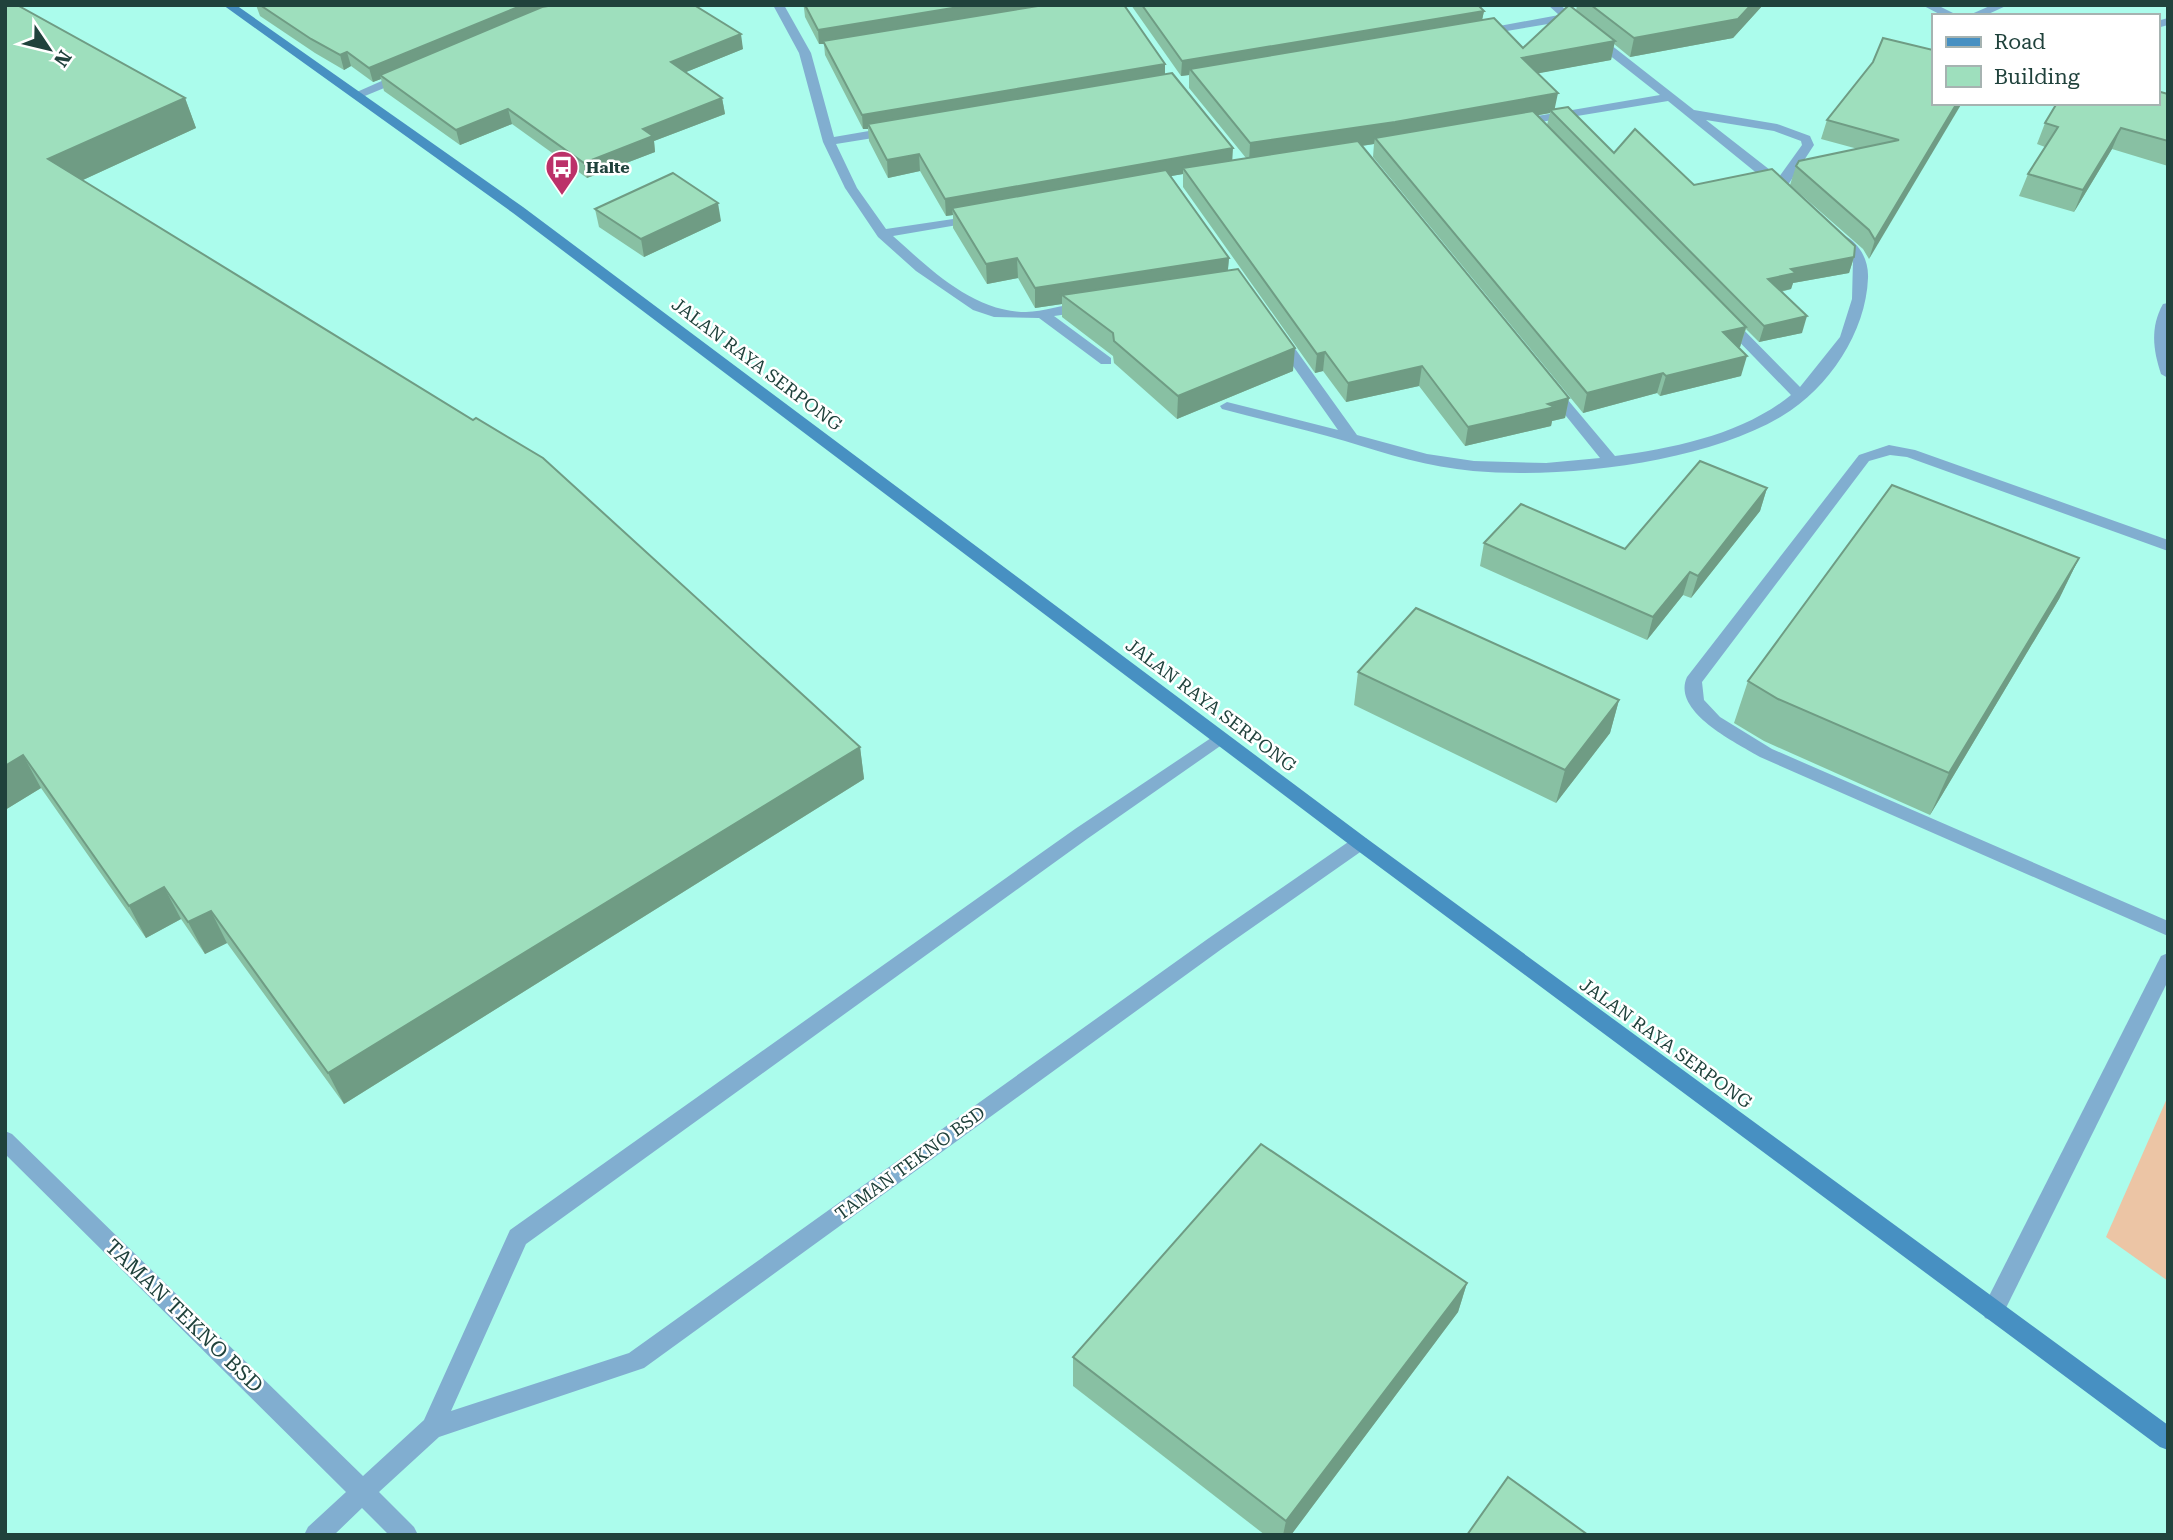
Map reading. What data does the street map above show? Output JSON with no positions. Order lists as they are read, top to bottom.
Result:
{
  "streets": {
    "main road": ["JALAN RAYA SERPONG"],
    "street": ["TAMAN TEKNO BSD"]
  },
  "crossings": [
    ["JALAN RAYA SERPONG", "TAMAN TEKNO BSD"]
  ],
  "places": {
    "bus stop": ["Halte"]
  },
  "legend": ["Road", "Building"],
  "north": "bottom right"
}
